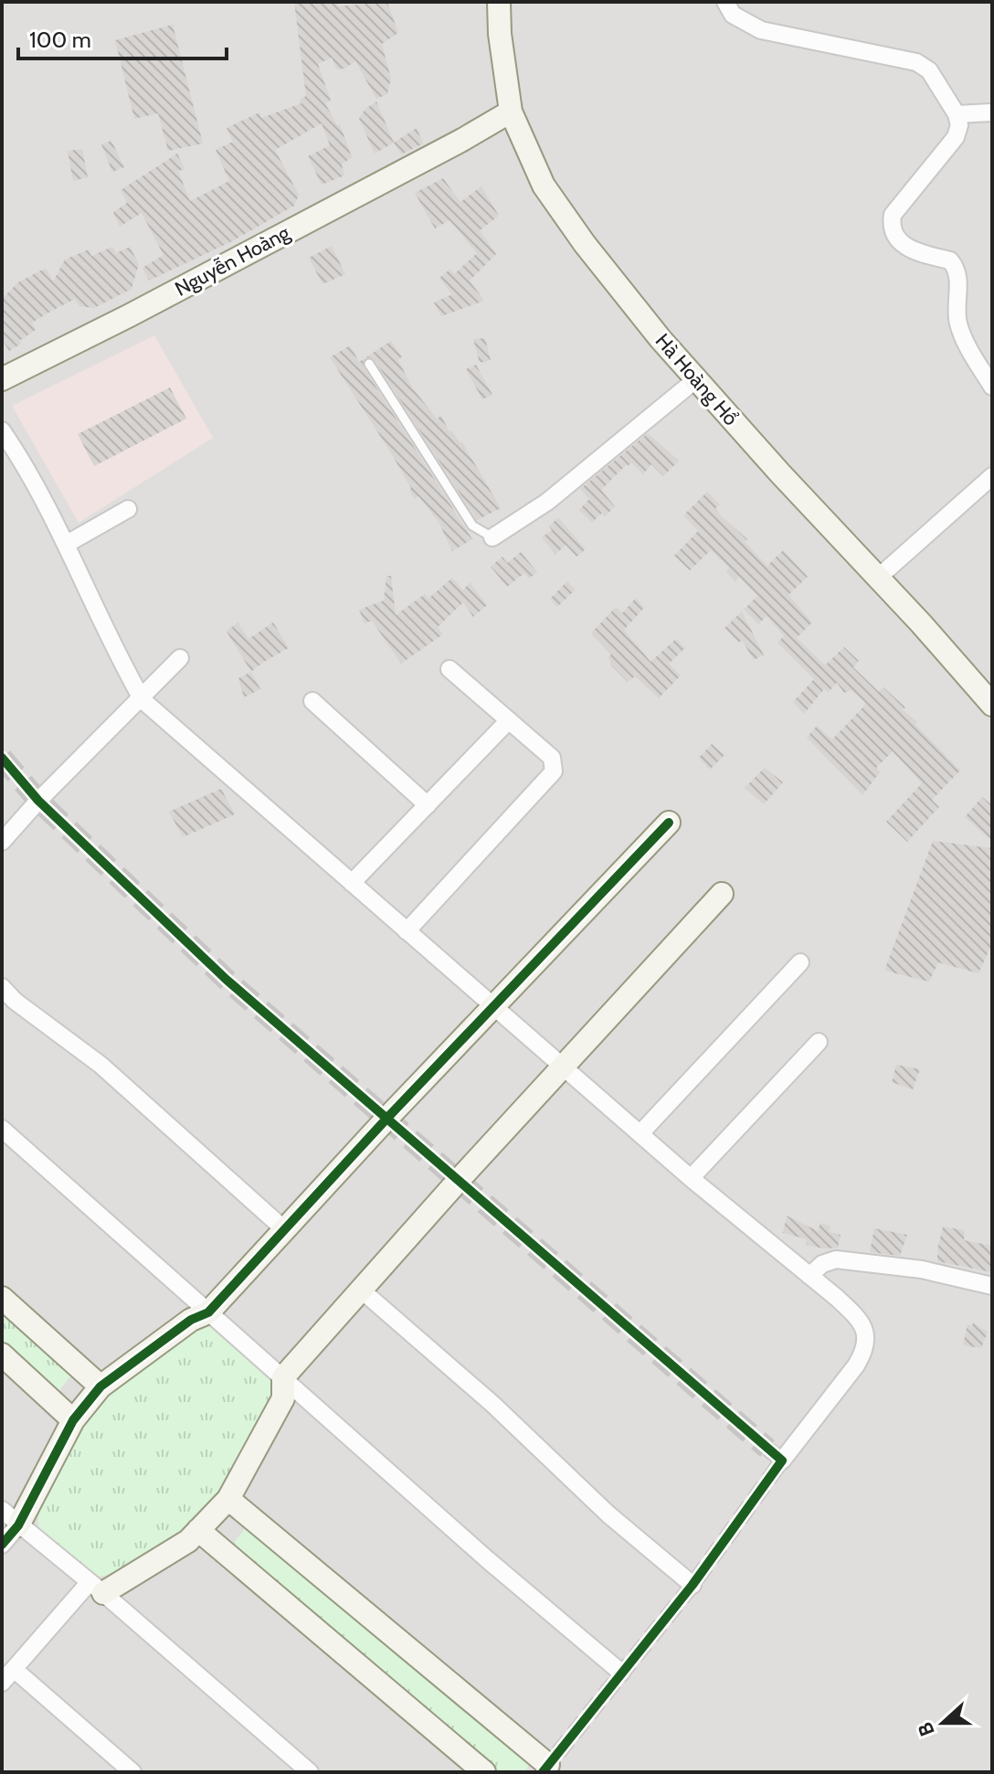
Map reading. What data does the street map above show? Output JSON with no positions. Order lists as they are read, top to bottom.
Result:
{
  "streets": {
    "street": ["Nguyễn Hoàng", "Hà Hoàng Hổ"]
  },
  "crossings": [
    ["Nguyễn Hoàng", "Hà Hoàng Hổ"]
  ],
  "scale_bar": "100 m",
  "north": "left"
}
